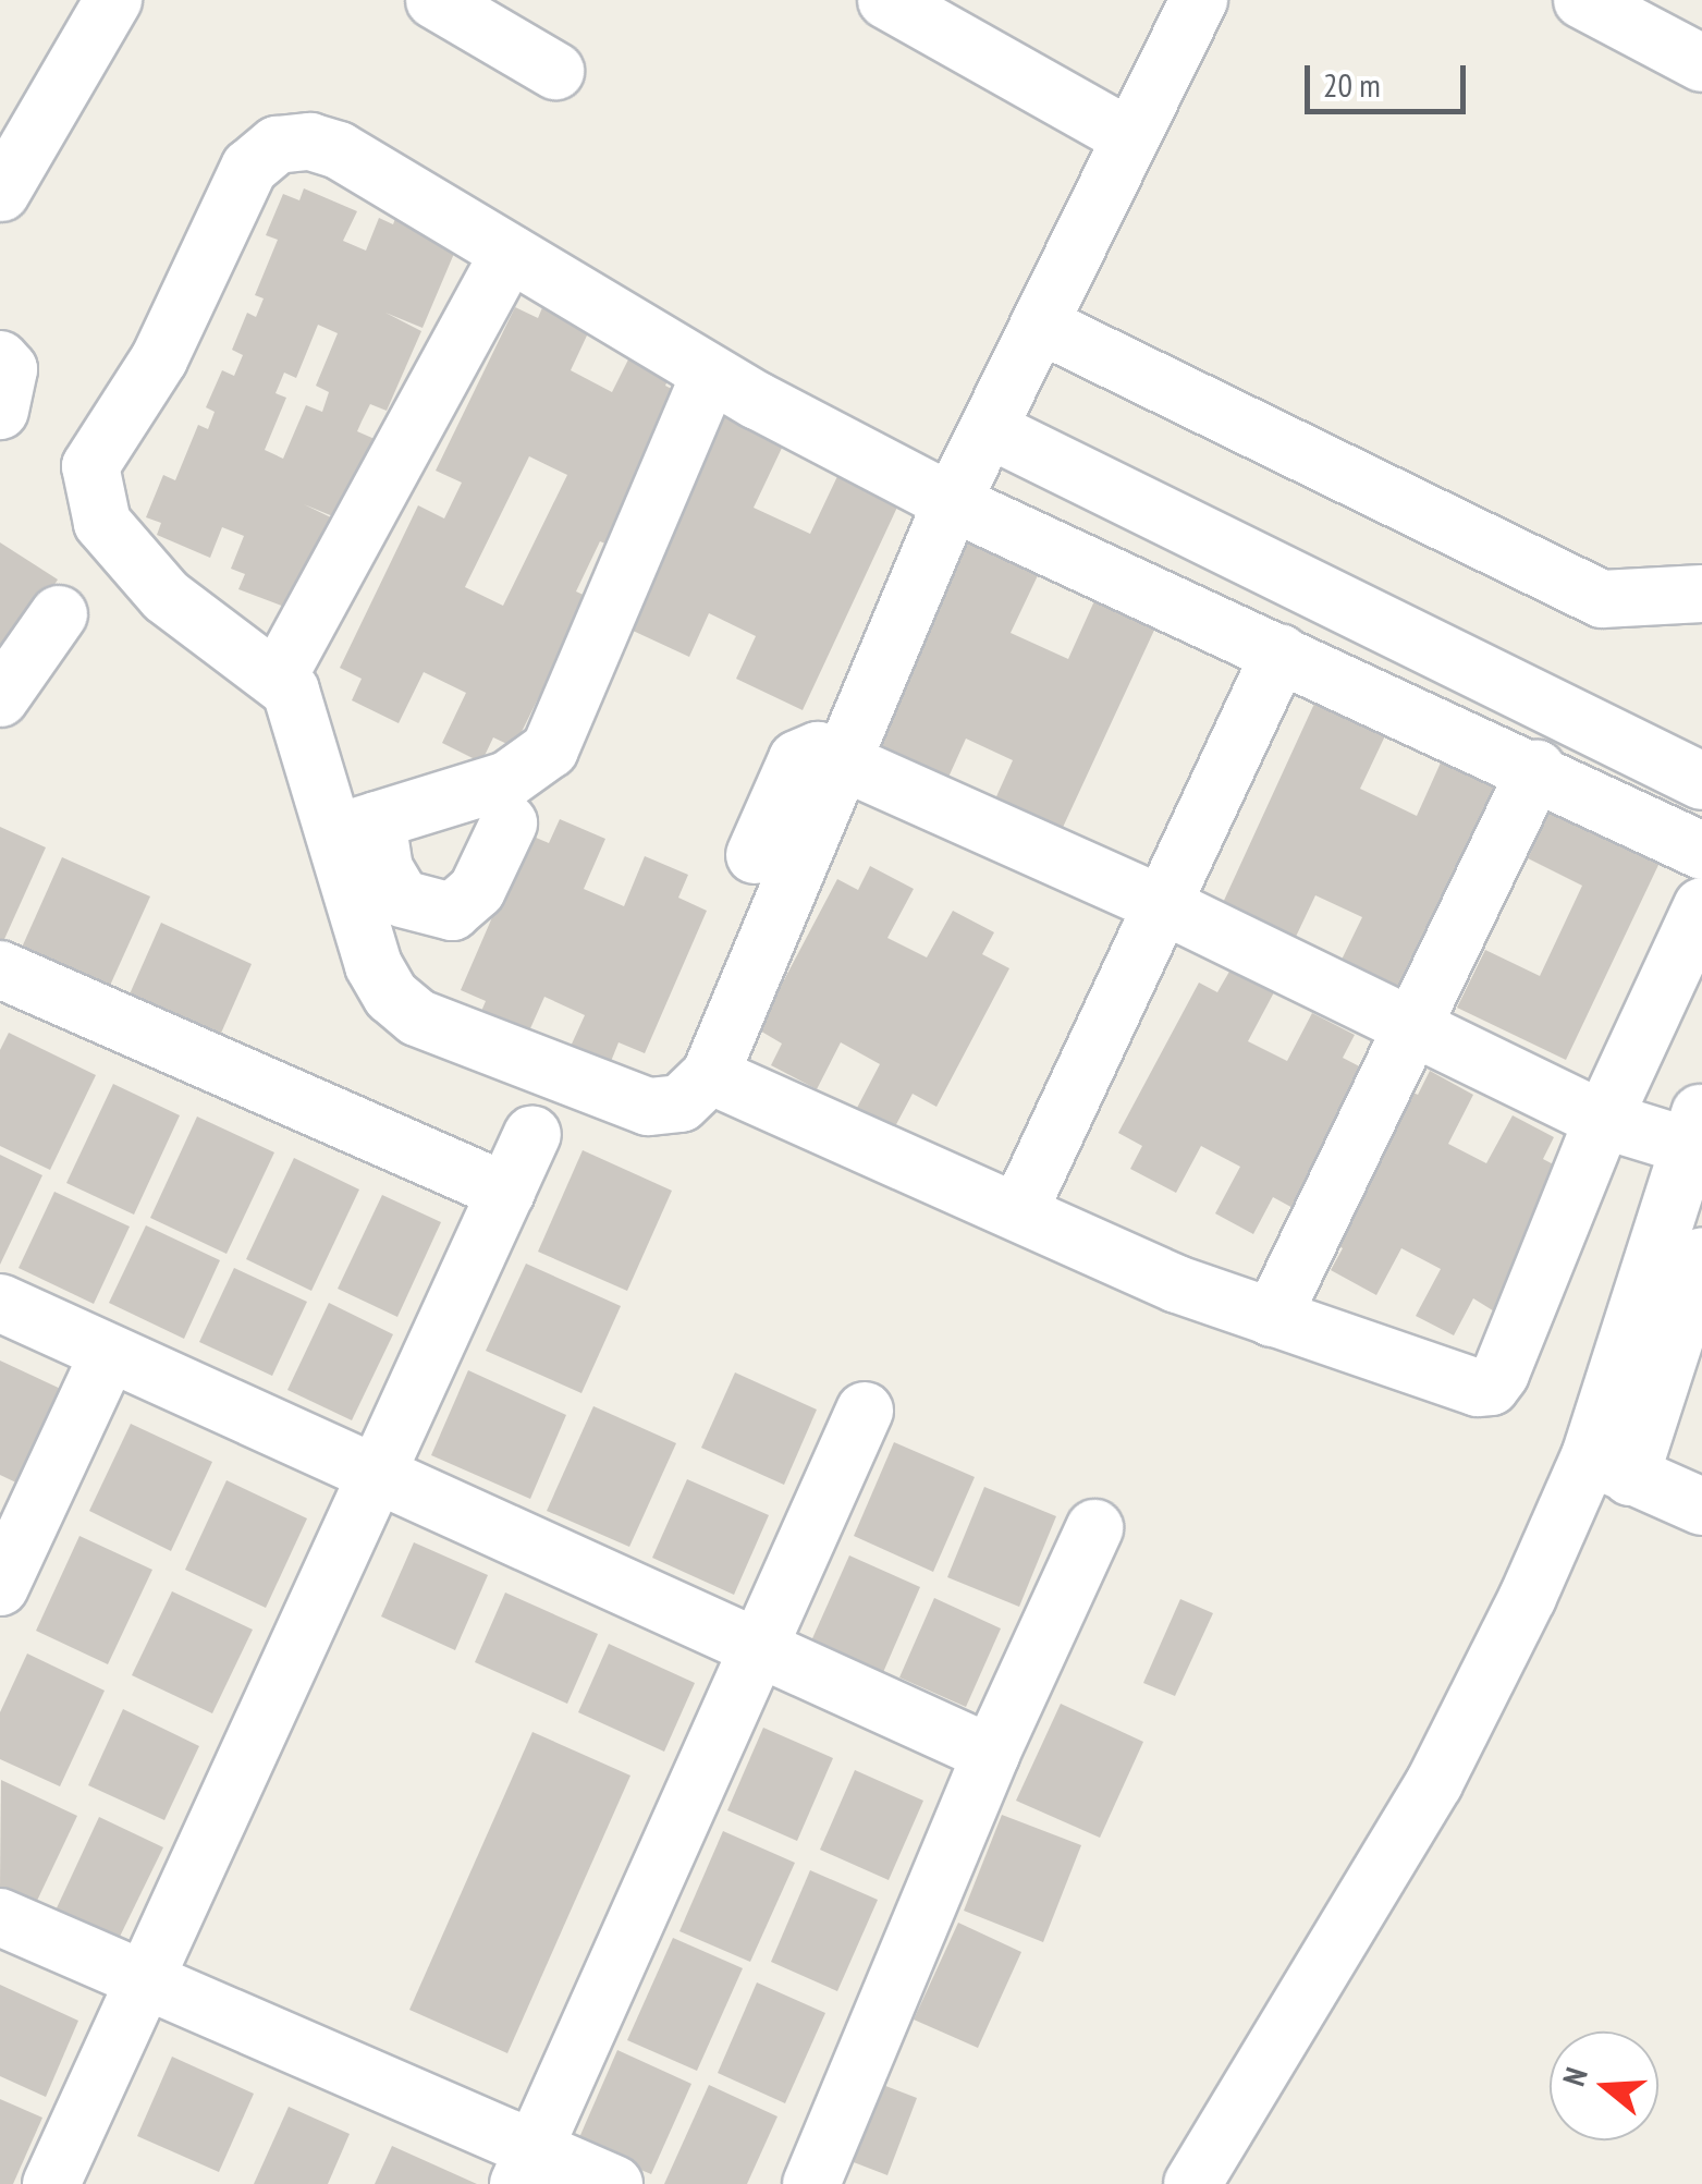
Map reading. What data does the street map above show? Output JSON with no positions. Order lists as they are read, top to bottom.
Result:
{
  "scale_bar": "20 m",
  "north": "left"
}
